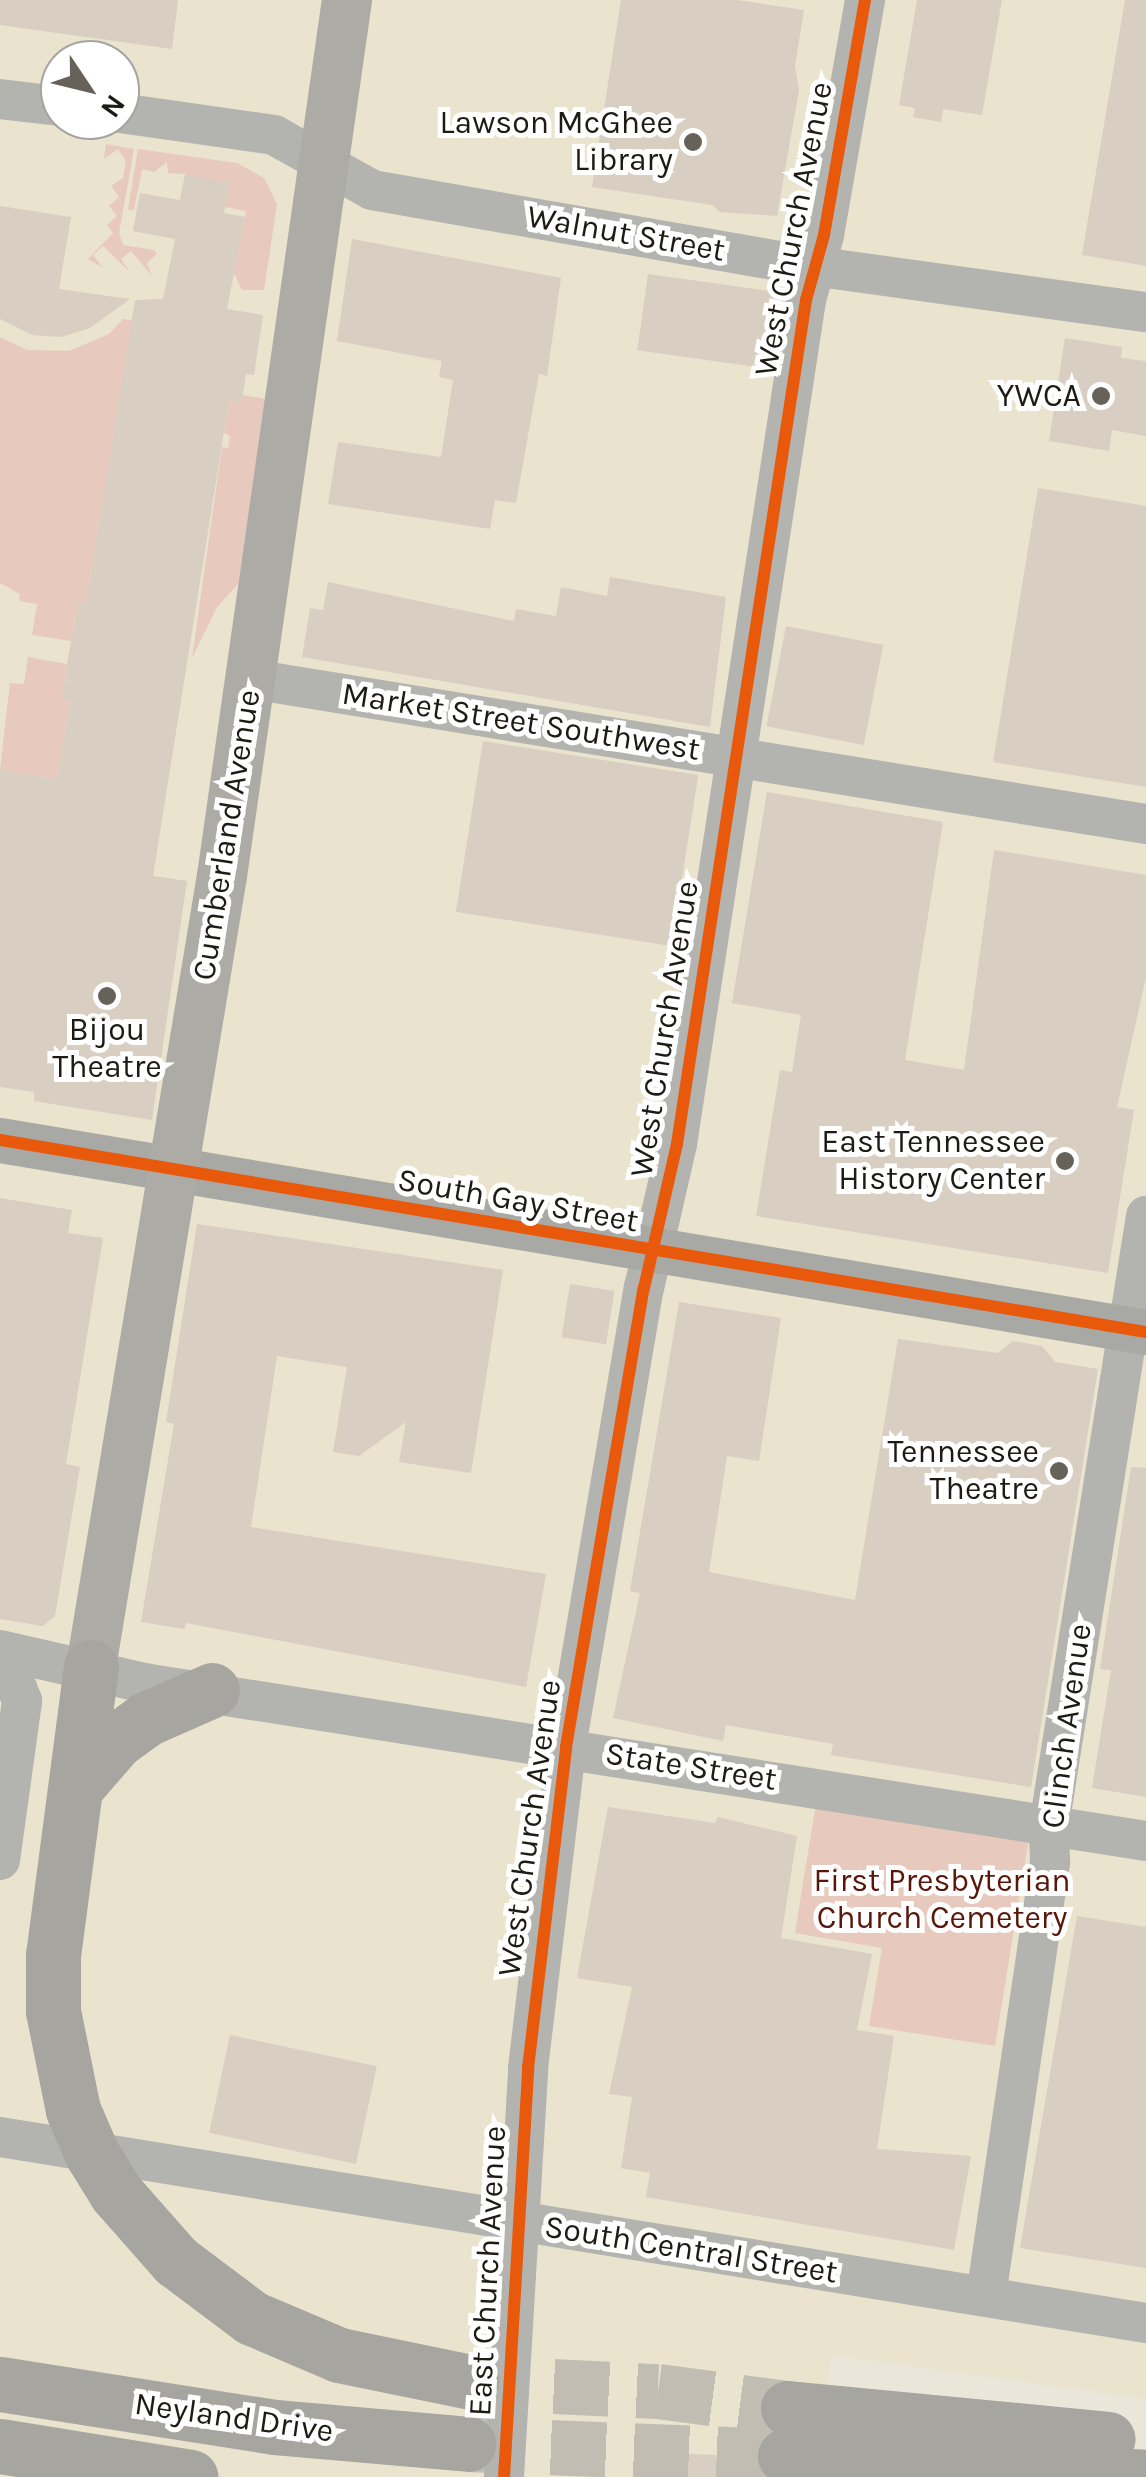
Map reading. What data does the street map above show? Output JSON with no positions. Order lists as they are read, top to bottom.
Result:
{
  "streets": {
    "highway": ["Neyland Drive"],
    "main road": ["Cumberland Avenue", "South Gay Street"],
    "street": [
      "West Church Avenue",
      "Walnut Street",
      "Market Street Southwest",
      "Clinch Avenue",
      "State Street",
      "South Central Street",
      "East Church Avenue"
    ]
  },
  "crossings": [
    ["West Church Avenue", "Walnut Street"],
    ["West Church Avenue", "Market Street Southwest"],
    ["West Church Avenue", "South Gay Street"],
    ["West Church Avenue", "State Street"],
    ["West Church Avenue", "East Church Avenue"],
    ["Walnut Street", "Cumberland Avenue"],
    ["Market Street Southwest", "Cumberland Avenue"],
    ["Cumberland Avenue", "South Gay Street"],
    ["Cumberland Avenue", "State Street"],
    ["South Gay Street", "Clinch Avenue"],
    ["Clinch Avenue", "State Street"],
    ["Clinch Avenue", "South Central Street"],
    ["East Church Avenue", "Neyland Drive"]
  ],
  "parks": ["First Presbyterian Church Cemetery"],
  "places": [
    "Lawson McGhee Library",
    "YWCA",
    "Bijou Theatre",
    "East Tennessee History Center",
    "Tennessee Theatre"
  ],
  "north": "bottom right"
}
